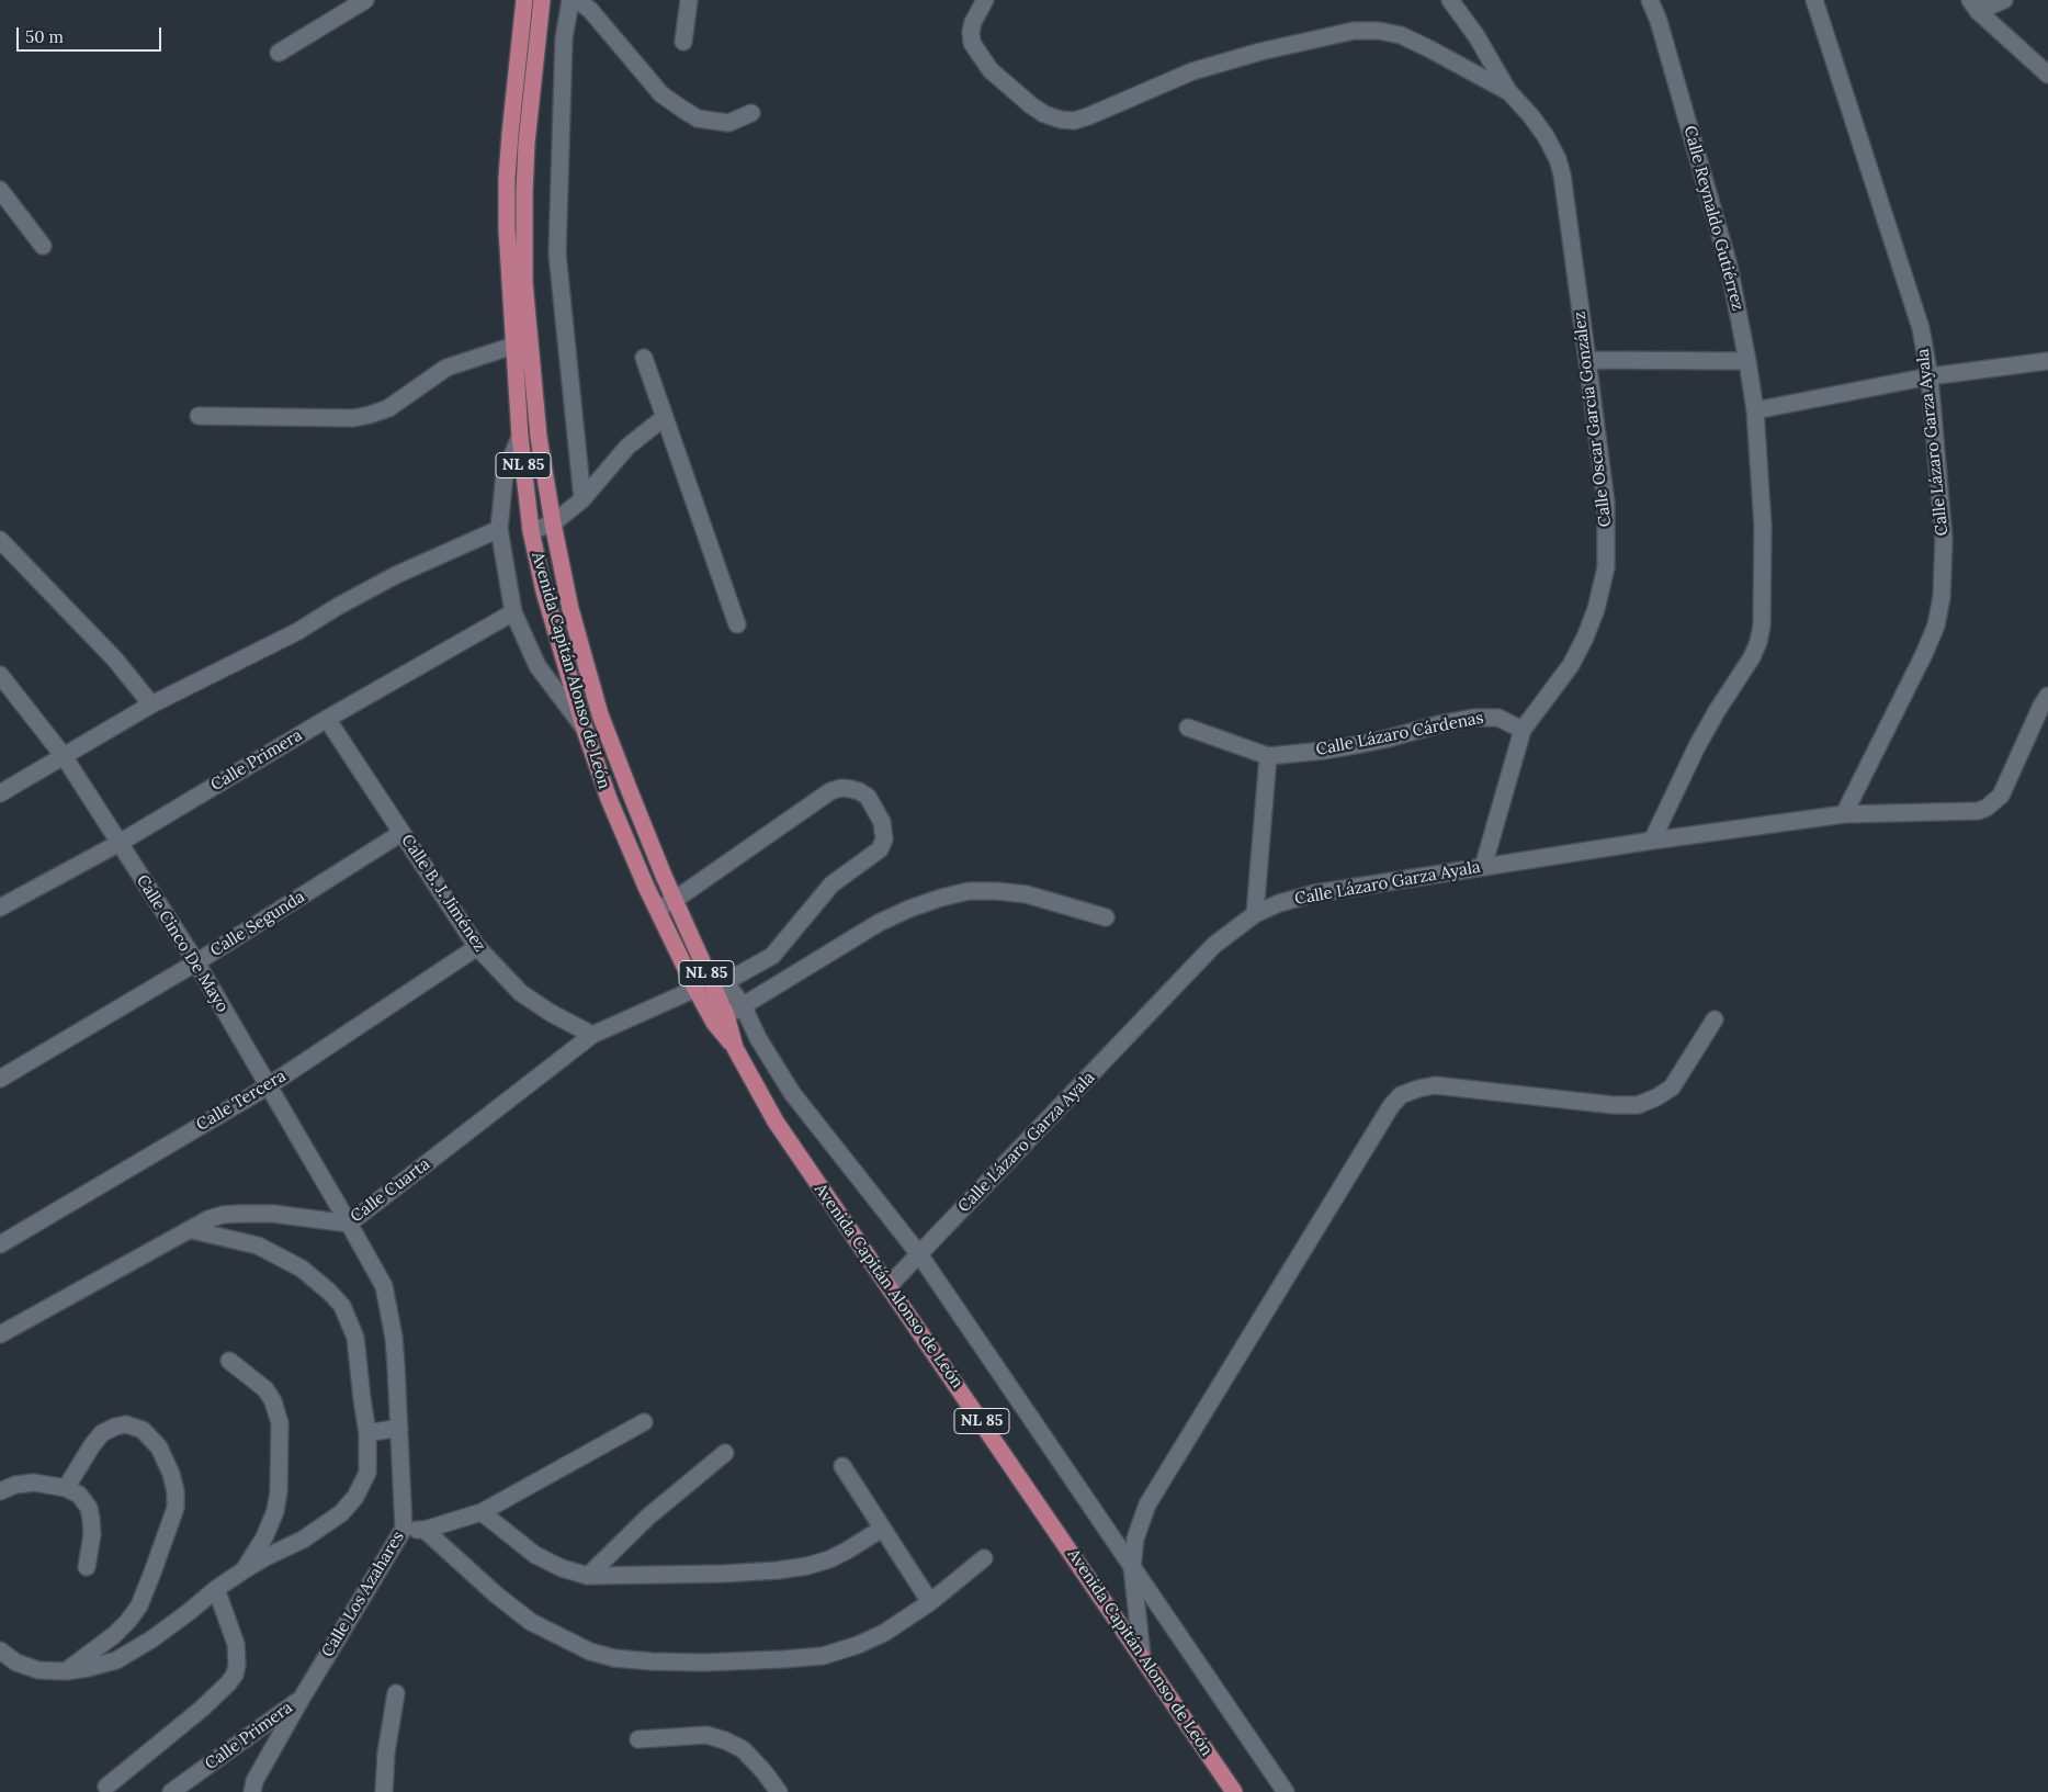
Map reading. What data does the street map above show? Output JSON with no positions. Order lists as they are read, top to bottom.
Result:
{
  "streets": {
    "main road": ["NL 85", "Avenida Capitán Alonso de León"],
    "street": [
      "Calle Reynaldo Gutiérrez",
      "Calle Oscar García González",
      "Calle Lázaro Garza Ayala",
      "Calle Lázaro Cárdenas",
      "Calle Primera",
      "Calle B. J. Jiménez",
      "Calle Segunda",
      "Calle Cinco De Mayo",
      "Calle Tercera",
      "Calle Cuarta",
      "Calle Los Azahares"
    ]
  },
  "crossings": [
    ["Calle Reynaldo Gutiérrez", "Calle Lázaro Garza Ayala"],
    ["Calle Oscar García González", "Calle Lázaro Garza Ayala"],
    ["Calle Oscar García González", "Calle Lázaro Cárdenas"],
    ["Calle Lázaro Garza Ayala", "Avenida Capitán Alonso de León"],
    ["Avenida Capitán Alonso de León", "Calle Cuarta"],
    ["Calle Primera", "Calle B. J. Jiménez"],
    ["Calle Primera", "Calle Cinco De Mayo"],
    ["Calle Primera", "Calle Los Azahares"],
    ["Calle B. J. Jiménez", "Calle Segunda"],
    ["Calle B. J. Jiménez", "Calle Tercera"],
    ["Calle B. J. Jiménez", "Calle Cuarta"],
    ["Calle Segunda", "Calle Cinco De Mayo"],
    ["Calle Cinco De Mayo", "Calle Tercera"],
    ["Calle Cinco De Mayo", "Calle Cuarta"],
    ["Calle Cinco De Mayo", "Calle Los Azahares"],
    ["Calle Cuarta", "Calle Los Azahares"]
  ],
  "scale_bar": "50 m"
}
